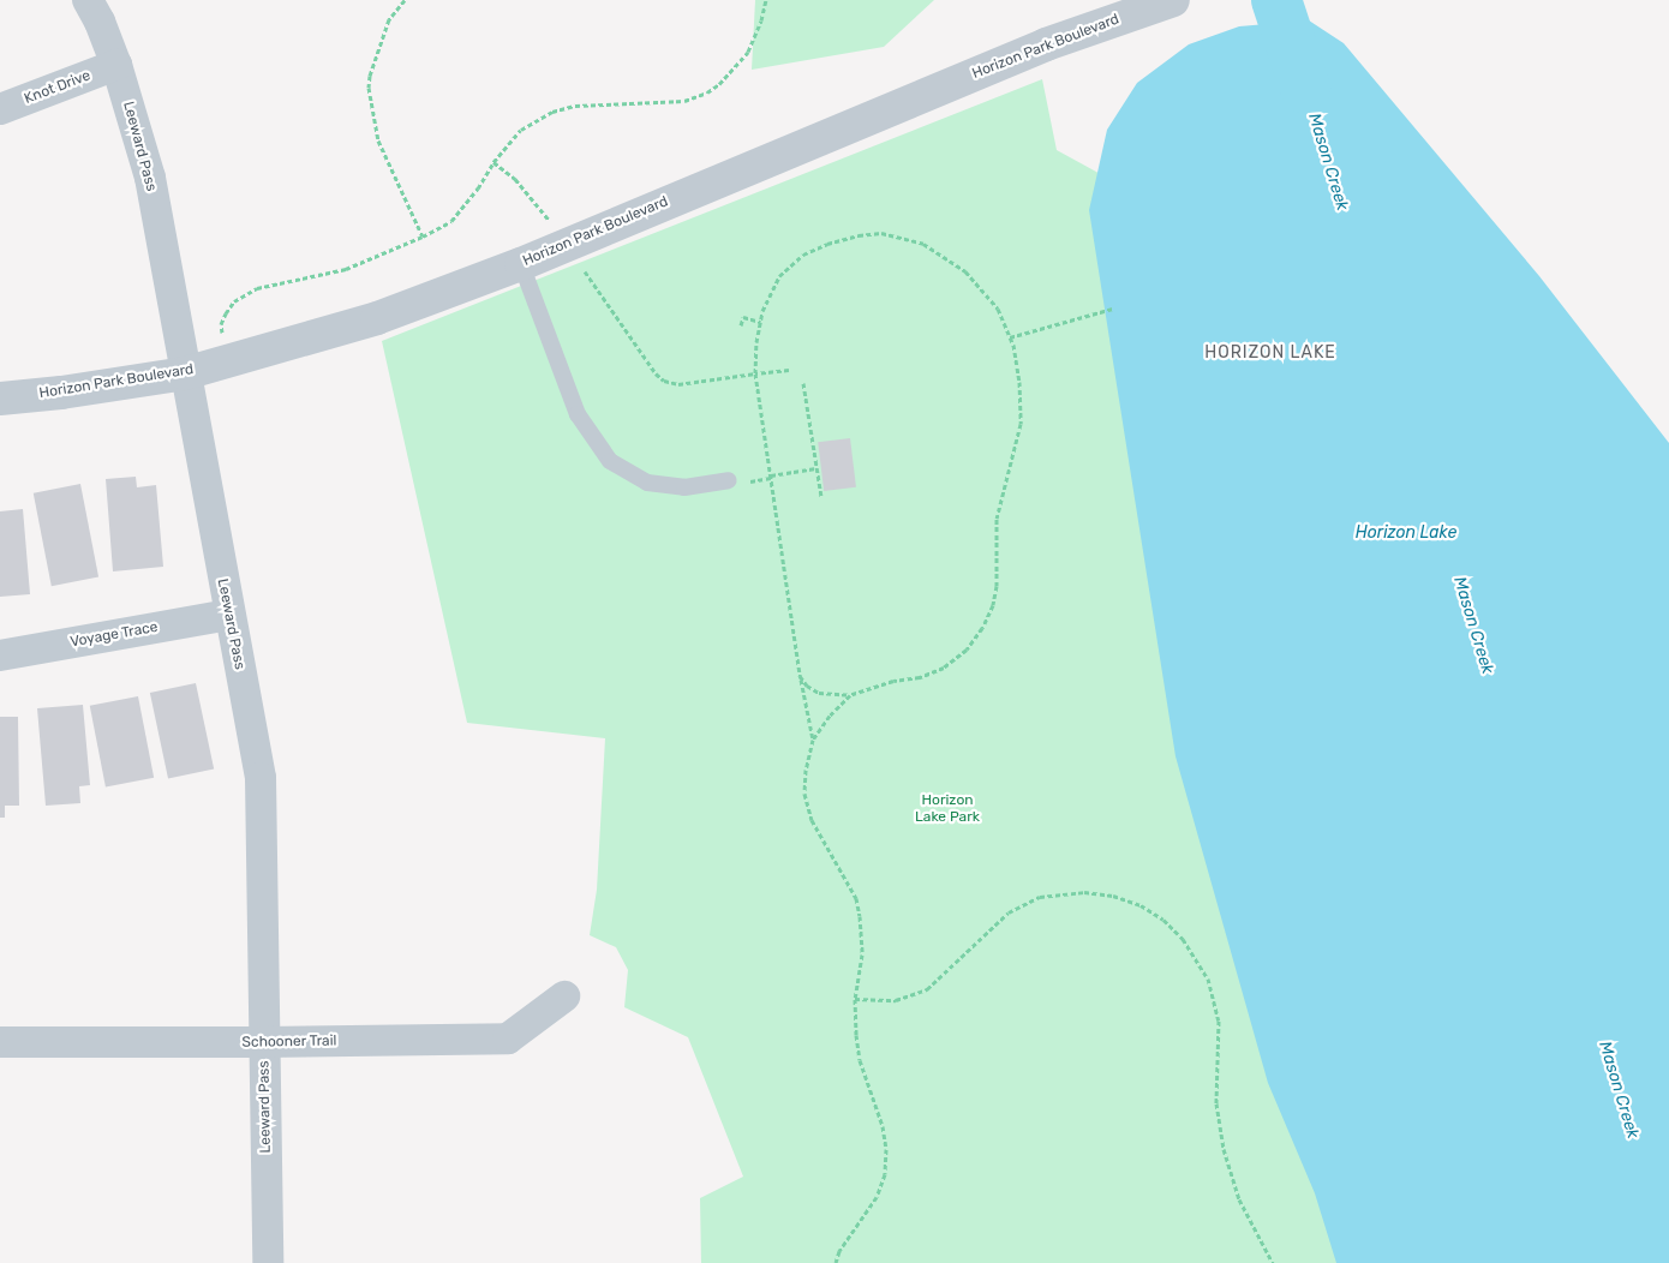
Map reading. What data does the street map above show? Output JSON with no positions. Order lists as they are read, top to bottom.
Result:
{
  "streets": {
    "street": [
      "Horizon Park Boulevard",
      "Knot Drive",
      "Leeward Pass",
      "Voyage Trace",
      "Schooner Trail"
    ]
  },
  "crossings": [
    ["Horizon Park Boulevard", "Leeward Pass"],
    ["Knot Drive", "Leeward Pass"],
    ["Leeward Pass", "Voyage Trace"],
    ["Leeward Pass", "Schooner Trail"]
  ],
  "districts": ["HORIZON LAKE"],
  "water": ["Mason Creek", "Horizon Lake"],
  "parks": ["Horizon Lake Park"]
}
